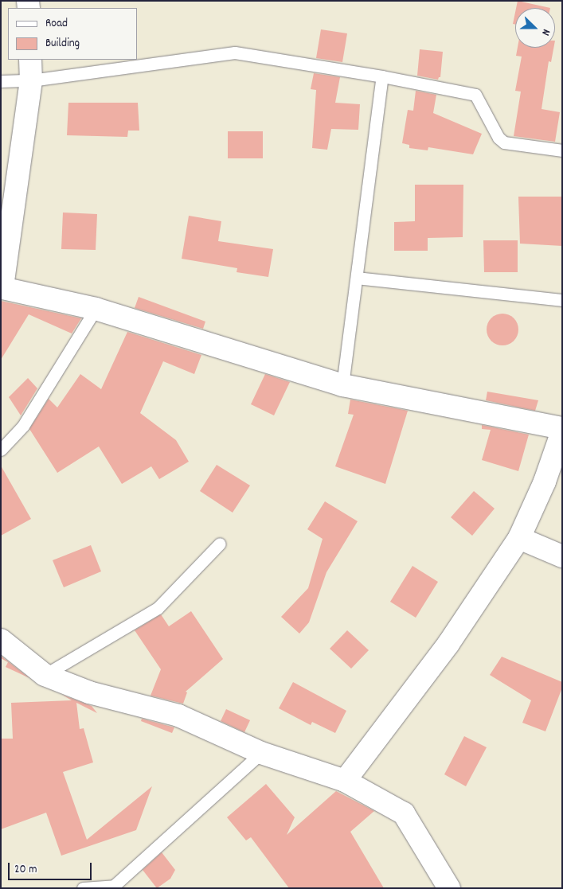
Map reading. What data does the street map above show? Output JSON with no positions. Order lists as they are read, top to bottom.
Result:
{
  "legend": ["Road", "Building"],
  "scale_bar": "20 m",
  "north": "right"
}
